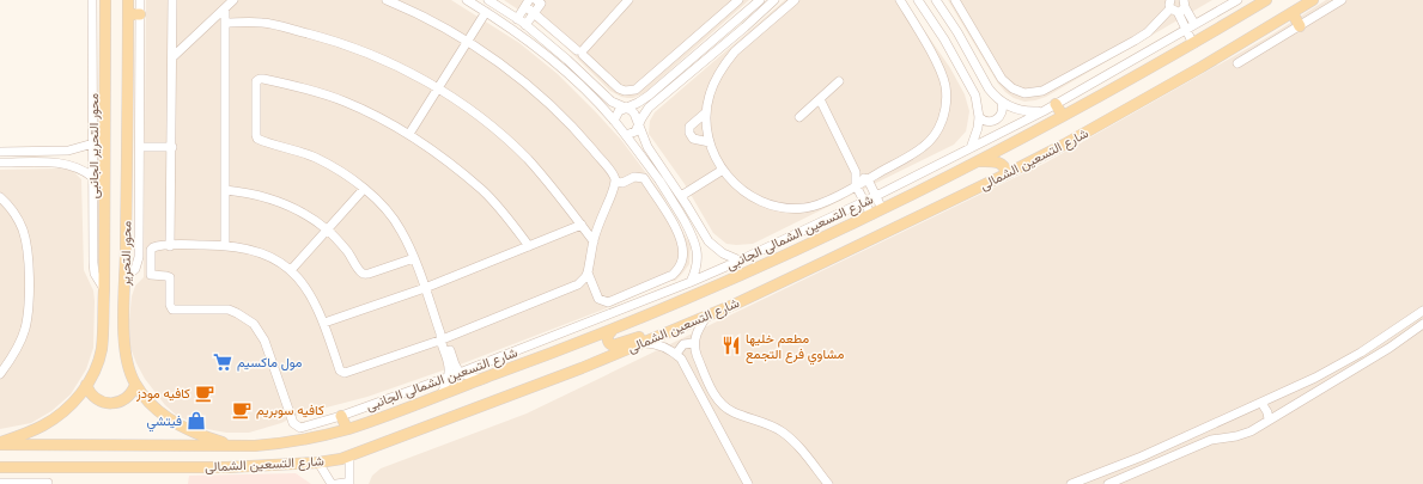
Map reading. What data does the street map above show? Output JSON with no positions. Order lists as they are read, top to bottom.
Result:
{
  "streets": {
    "main road": ["شارع التسعين الشمالى", "محور التحرير"],
    "street": ["محور التحرير الجانبى", "شارع التسعين الشمالى الجانبى"]
  },
  "crossings": [
    ["محور التحرير الجانبى", "محور التحرير"],
    ["شارع التسعين الشمالى", "محور التحرير"]
  ],
  "places": {
    "restaurant": ["مطعم خليها مشاوي فرع التجمع"],
    "supermarket": ["مول ماكسيم"],
    "cafe": ["كافيه مودز", "كافيه سوبريم"],
    "shop": ["فيتشي"]
  }
}
